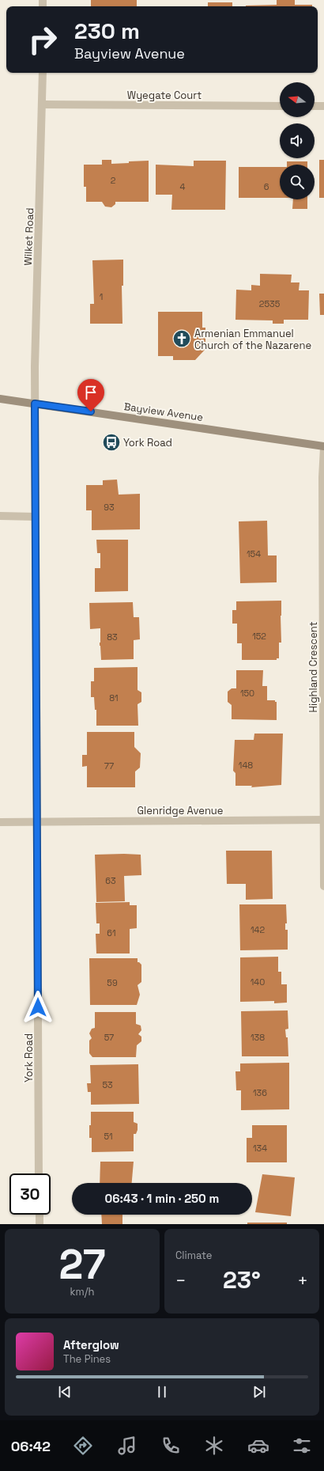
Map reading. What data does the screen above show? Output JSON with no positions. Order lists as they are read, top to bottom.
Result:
{
  "streets": {
    "main road": ["Bayview Avenue"],
    "street": [
      "Wyegate Court",
      "Wilket Road",
      "Highland Crescent",
      "Glenridge Avenue",
      "York Road"
    ]
  },
  "crossings": [
    ["Wyegate Court", "Wilket Road"],
    ["Wilket Road", "Bayview Avenue"],
    ["Wilket Road", "York Road"],
    ["Bayview Avenue", "Highland Crescent"],
    ["Bayview Avenue", "York Road"],
    ["Highland Crescent", "Glenridge Avenue"],
    ["Glenridge Avenue", "York Road"]
  ],
  "places": {
    "church": ["Armenian Emmanuel Church of the Nazarene"],
    "bus stop": ["York Road"]
  },
  "house_numbers": [
    "2",
    "4",
    "6",
    "1",
    "2535",
    "93",
    "154",
    "152",
    "83",
    "150",
    "81",
    "148",
    "77",
    "63",
    "142",
    "61",
    "140",
    "59",
    "57",
    "138",
    "53",
    "136",
    "51",
    "134"
  ],
  "north": "left",
  "page": {
    "turn": ["230 m", "Bayview Avenue"],
    "limit": "30",
    "trip": "06:43 · 1 min · 250 m",
    "tile": [
      ["27", "km/h"],
      "Climate"
    ],
    "heat": ["−", "23°", "+"],
    "song": ["Afterglow", "The Pines"],
    "tabs": "06:42"
  }
}
